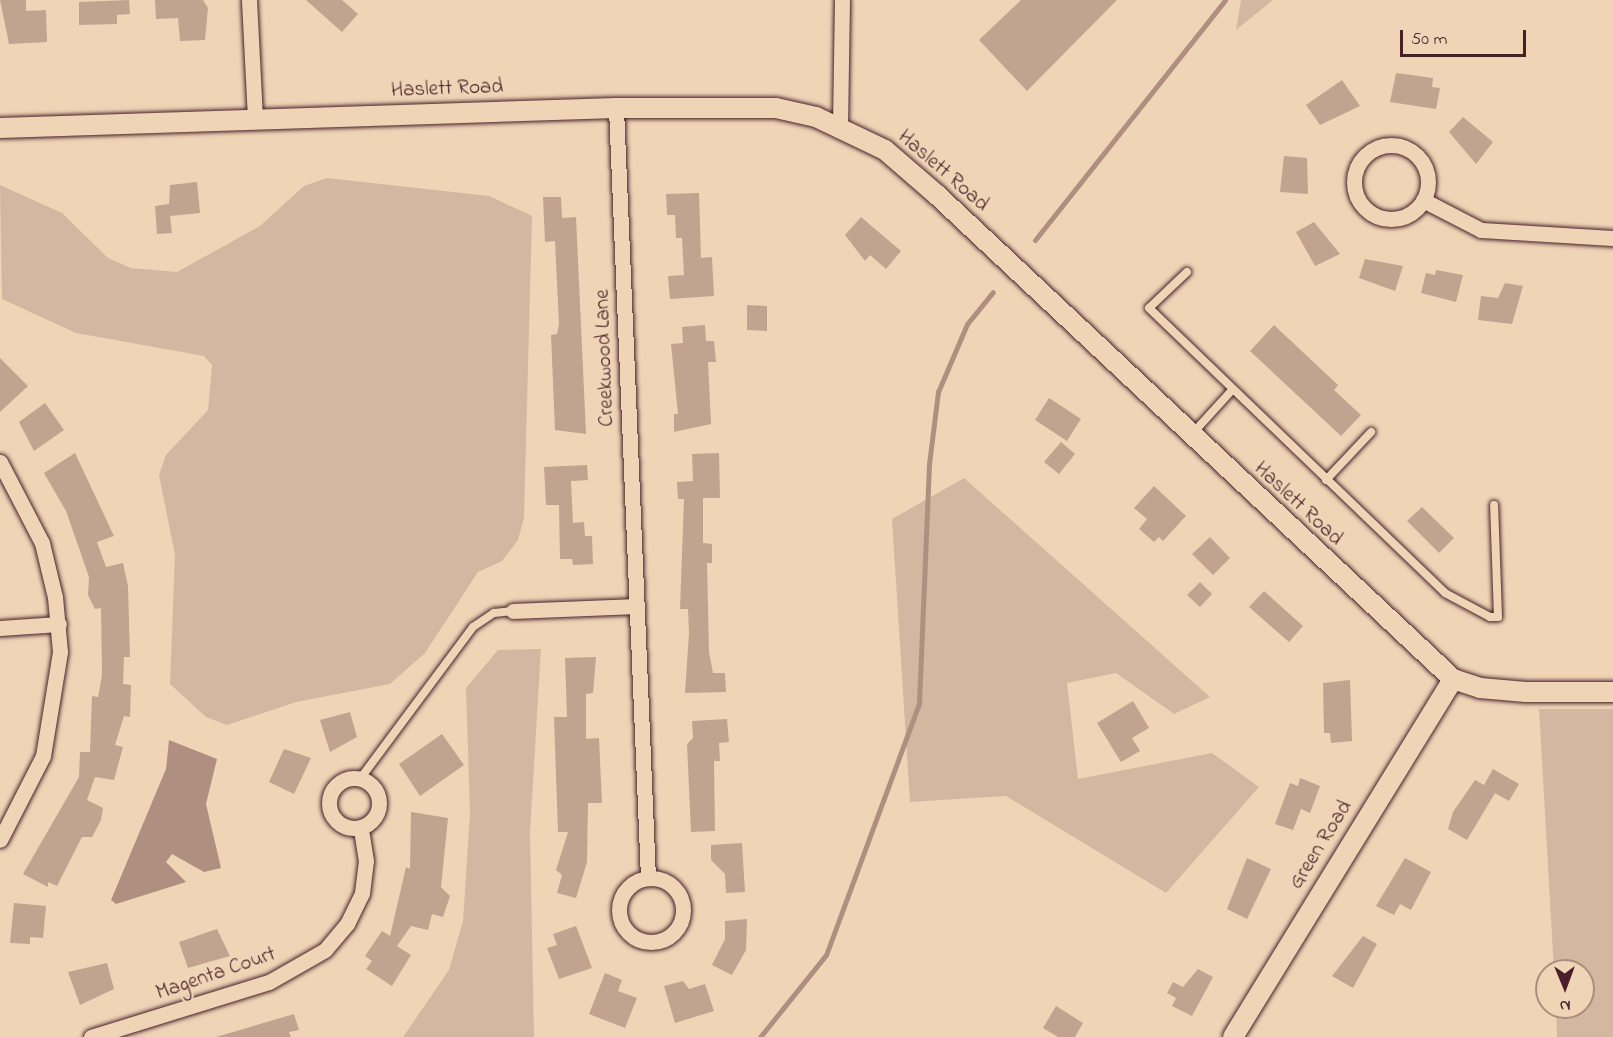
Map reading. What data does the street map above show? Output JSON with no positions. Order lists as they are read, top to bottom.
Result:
{
  "streets": {
    "street": [
      "Haslett Road",
      "Creekwood Lane",
      "Green Road",
      "Magenta Court"
    ]
  },
  "crossings": [
    ["Haslett Road", "Creekwood Lane"],
    ["Haslett Road", "Green Road"]
  ],
  "scale_bar": "50 m",
  "north": "bottom"
}
